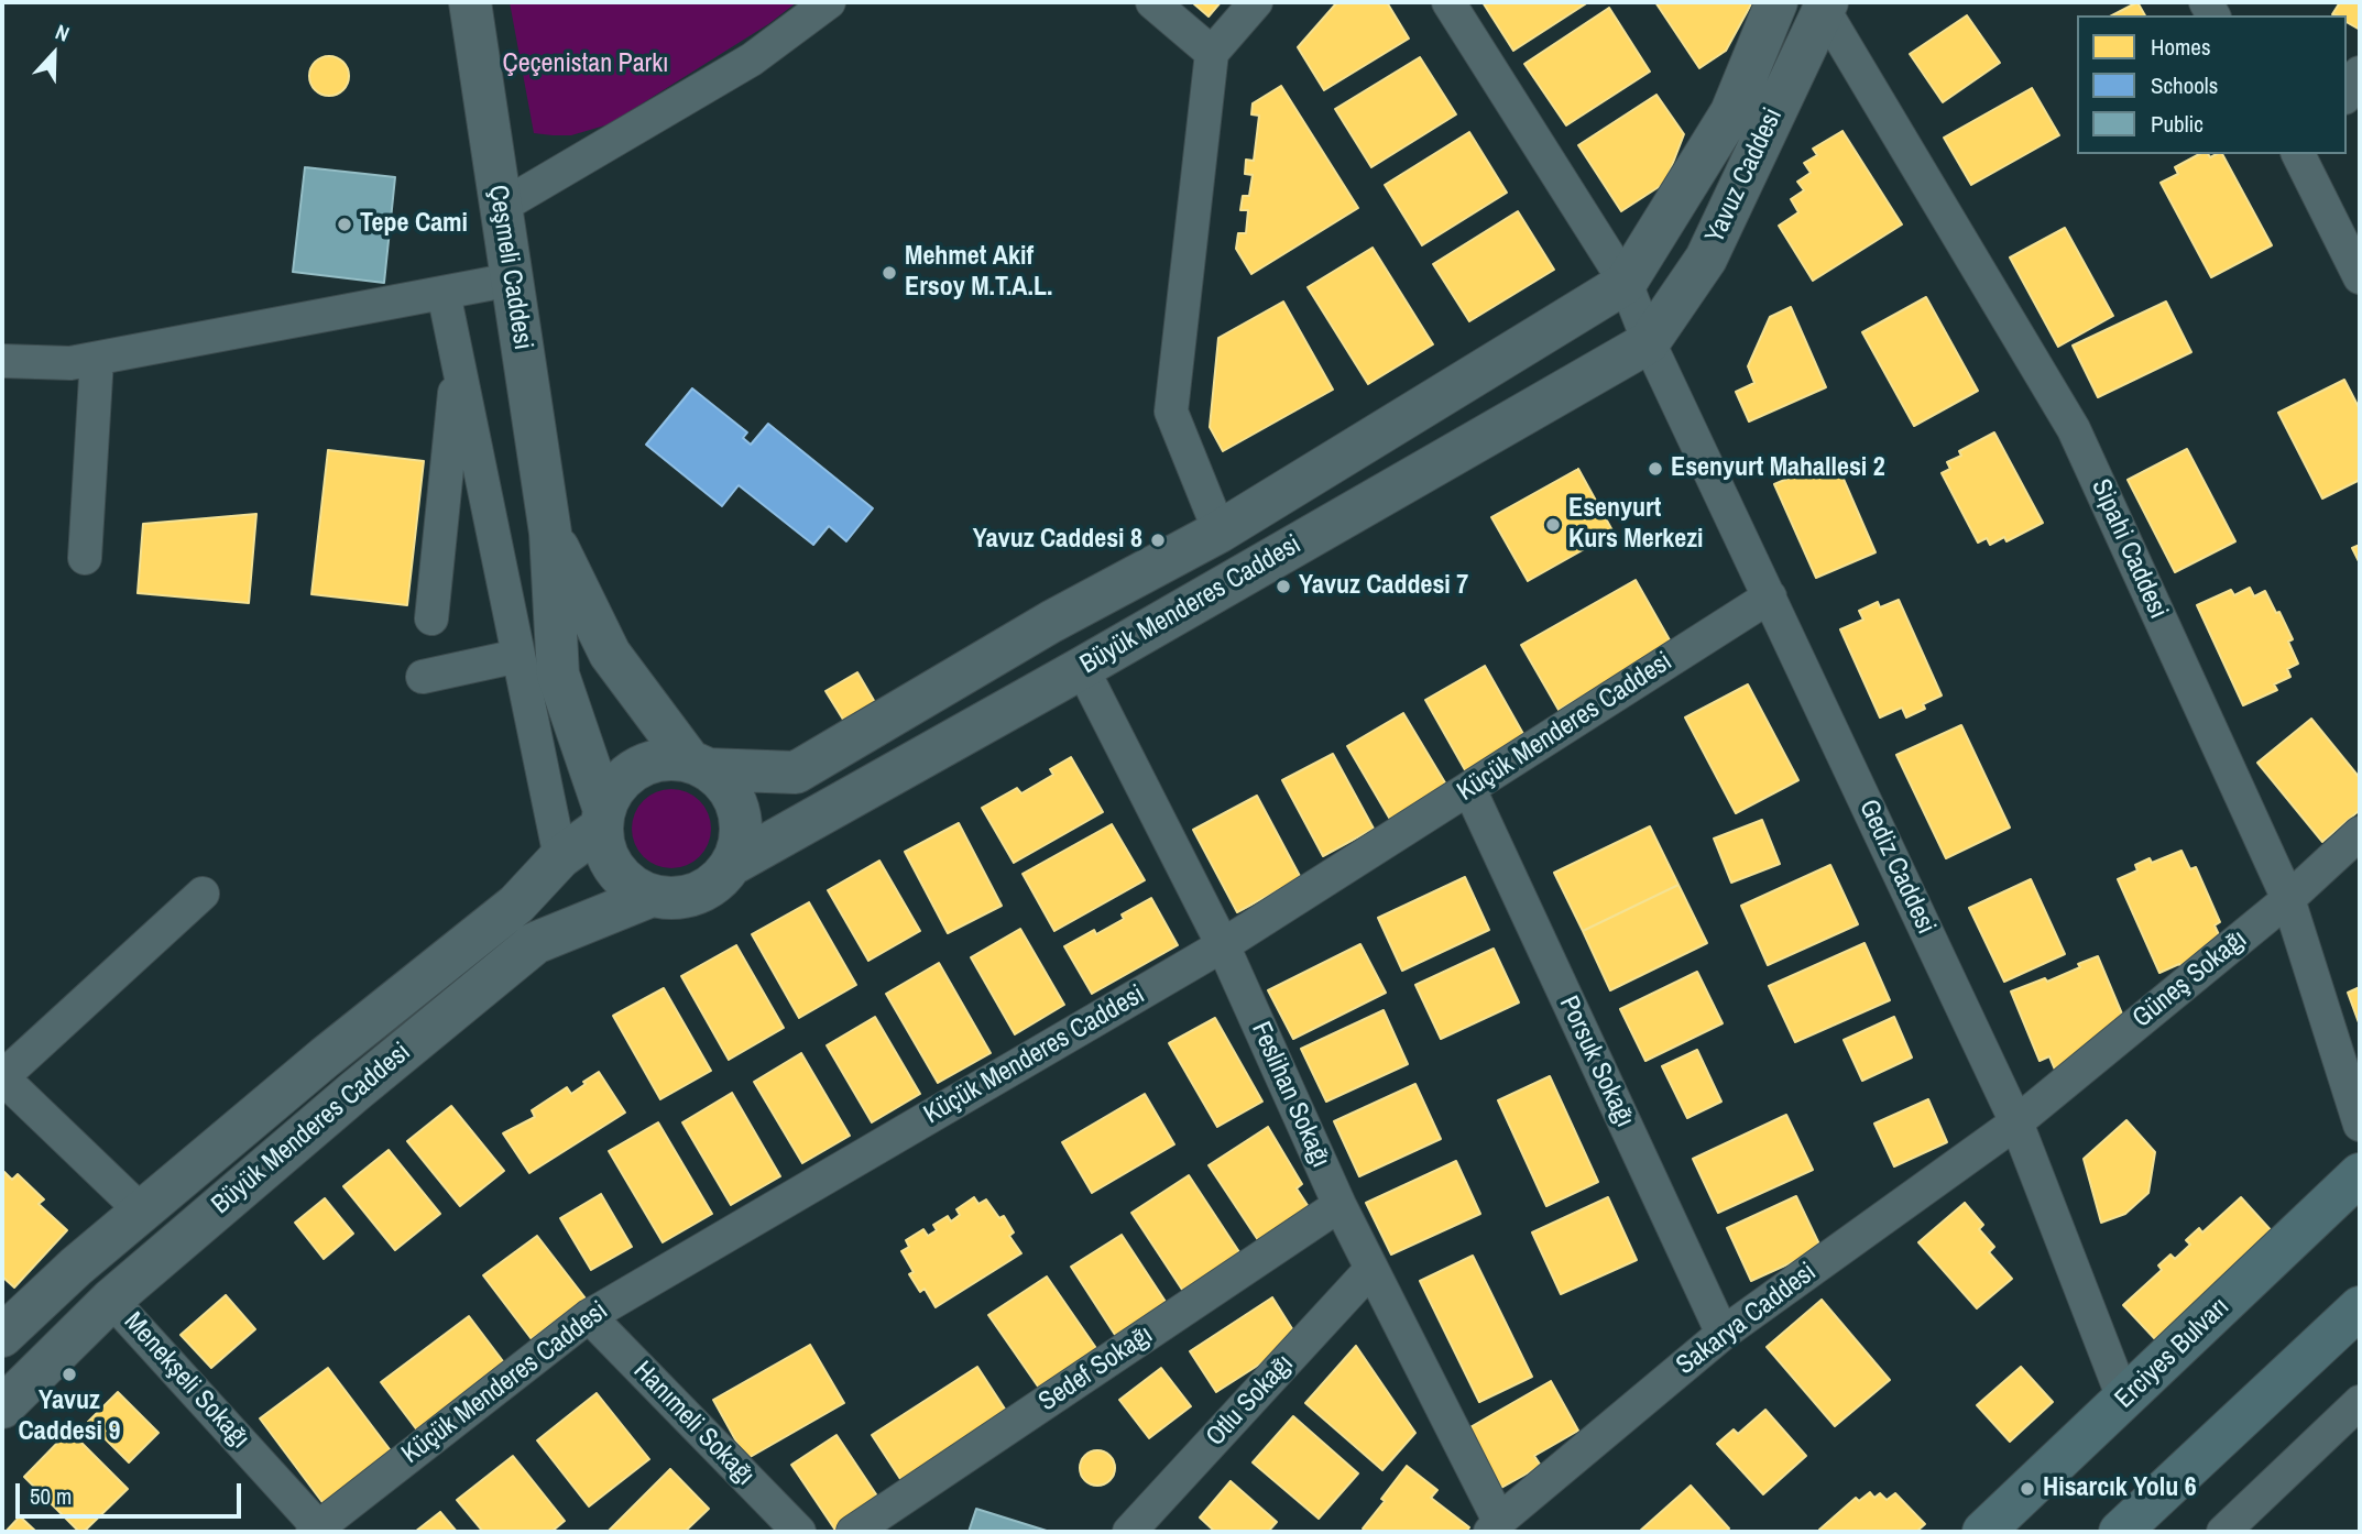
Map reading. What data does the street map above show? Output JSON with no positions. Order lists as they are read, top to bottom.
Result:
{
  "streets": {
    "highway": ["Erciyes Bulvarı"],
    "street": [
      "Yavuz Caddesi",
      "Çeşmeli Caddesi",
      "Sipahi Caddesi",
      "Büyük Menderes Caddesi",
      "Küçük Menderes Caddesi",
      "Gediz Caddesi",
      "Güneş Sokağı",
      "Porsuk Sokağı",
      "Feslihan Sokağı",
      "Sakarya Caddesi",
      "Sedef Sokağı",
      "Menekşeli Sokağı",
      "Otlu Sokağı",
      "Hanımeli Sokağı"
    ]
  },
  "crossings": [
    ["Yavuz Caddesi", "Sipahi Caddesi"],
    ["Yavuz Caddesi", "Büyük Menderes Caddesi"],
    ["Yavuz Caddesi", "Gediz Caddesi"],
    ["Çeşmeli Caddesi", "Büyük Menderes Caddesi"],
    ["Sipahi Caddesi", "Güneş Sokağı"],
    ["Büyük Menderes Caddesi", "Gediz Caddesi"],
    ["Büyük Menderes Caddesi", "Feslihan Sokağı"],
    ["Büyük Menderes Caddesi", "Menekşeli Sokağı"],
    ["Küçük Menderes Caddesi", "Gediz Caddesi"],
    ["Küçük Menderes Caddesi", "Porsuk Sokağı"],
    ["Küçük Menderes Caddesi", "Feslihan Sokağı"],
    ["Küçük Menderes Caddesi", "Menekşeli Sokağı"],
    ["Küçük Menderes Caddesi", "Hanımeli Sokağı"],
    ["Gediz Caddesi", "Güneş Sokağı"],
    ["Gediz Caddesi", "Sakarya Caddesi"],
    ["Gediz Caddesi", "Erciyes Bulvarı"],
    ["Güneş Sokağı", "Sakarya Caddesi"],
    ["Porsuk Sokağı", "Sakarya Caddesi"],
    ["Feslihan Sokağı", "Sakarya Caddesi"],
    ["Feslihan Sokağı", "Sedef Sokağı"],
    ["Feslihan Sokağı", "Otlu Sokağı"]
  ],
  "parks": ["Çeçenistan Parkı"],
  "places": [
    "Tepe Cami",
    "Mehmet Akif Ersoy M.T.A.L.",
    "Esenyurt Mahallesi 2",
    "Esenyurt Kurs Merkezi",
    "Yavuz Caddesi 8",
    "Yavuz Caddesi 7",
    "Yavuz Caddesi 9",
    "Hisarcık Yolu 6"
  ],
  "legend": ["Homes", "Schools", "Public"],
  "scale_bar": "50 m",
  "north": "top"
}
